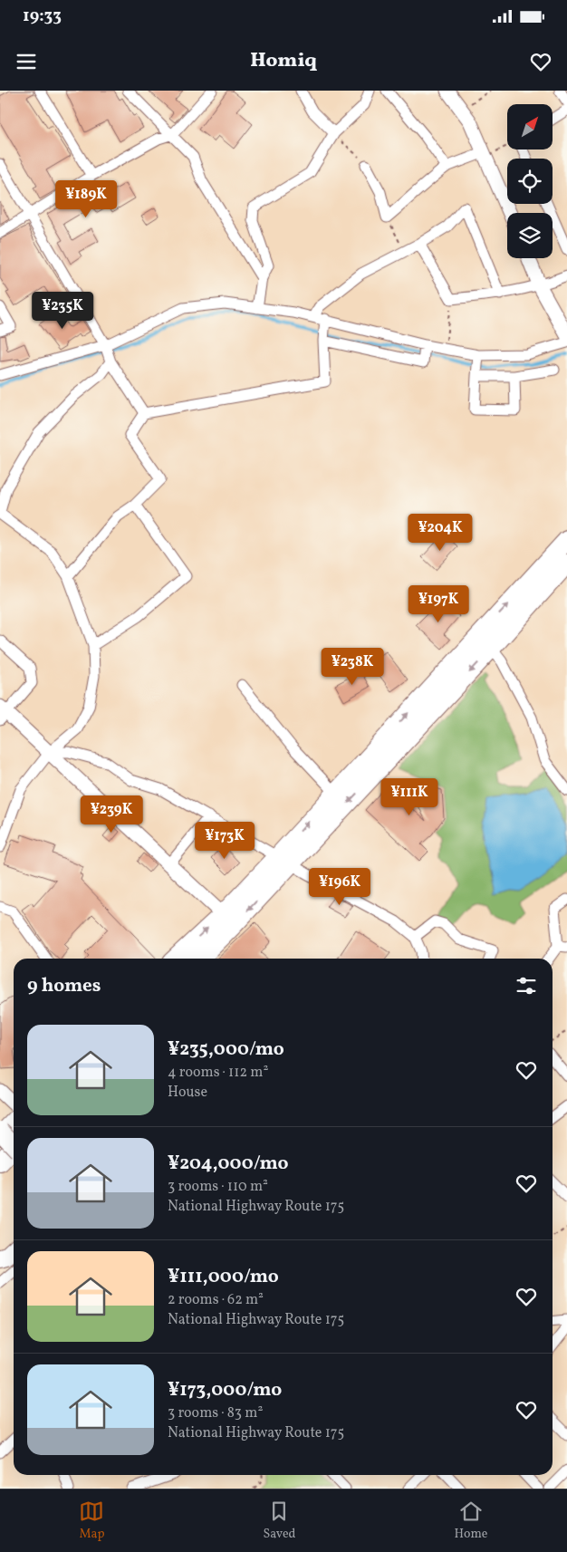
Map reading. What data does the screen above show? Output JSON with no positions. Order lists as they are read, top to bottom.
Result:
{
  "north": "top right",
  "page": {
    "status": "19:33",
    "header": "Homiq",
    "price": [
      "¥189K",
      "¥235K",
      "¥204K",
      "¥197K",
      "¥238K",
      "¥111K",
      "¥239K",
      "¥173K",
      "¥196K"
    ],
    "heading": "9 homes",
    "list": [
      {
        "name": "¥235,000/mo",
        "note": "4 rooms · 112 m² · House"
      },
      {
        "name": "¥204,000/mo",
        "note": "3 rooms · 110 m² · National Highway Route 175"
      },
      {
        "name": "¥111,000/mo",
        "note": "2 rooms · 62 m² · National Highway Route 175"
      },
      {
        "name": "¥173,000/mo",
        "note": "3 rooms · 83 m² · National Highway Route 175"
      }
    ],
    "tabs": ["Map", "Saved", "Home"]
  }
}
